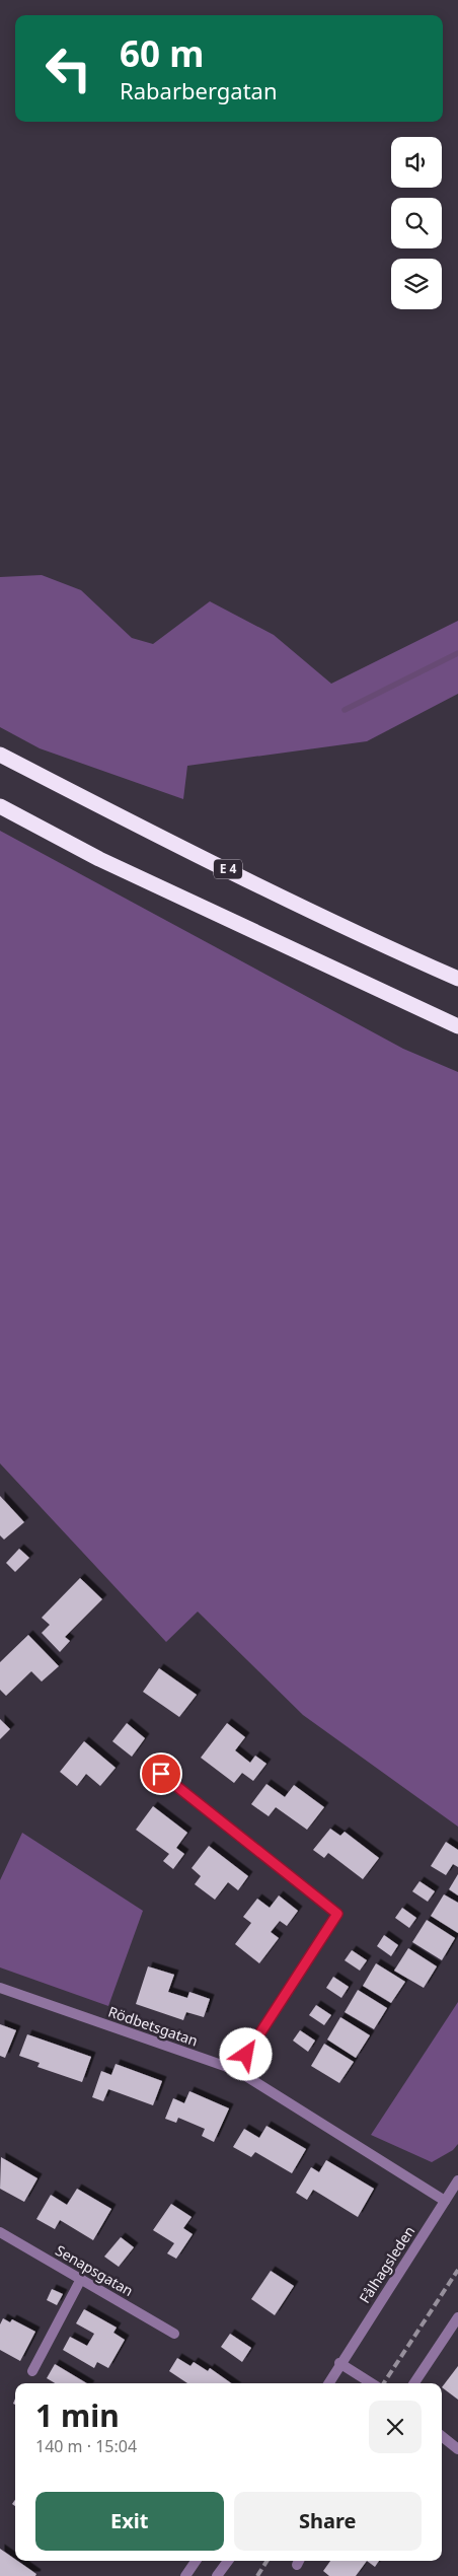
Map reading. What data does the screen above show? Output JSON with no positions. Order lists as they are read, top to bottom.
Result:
{
  "streets": {
    "highway": ["E 4"],
    "street": ["Rödbetsgatan", "Fålhagsleden", "Senapsgatan"]
  },
  "crossings": [
    ["Rödbetsgatan", "Fålhagsleden"]
  ],
  "page": {
    "turn": ["60 m", "Rabarbergatan"],
    "heading": ["1 min", "140 m · 15:04"],
    "buttons": ["Exit", "Share"]
  }
}
